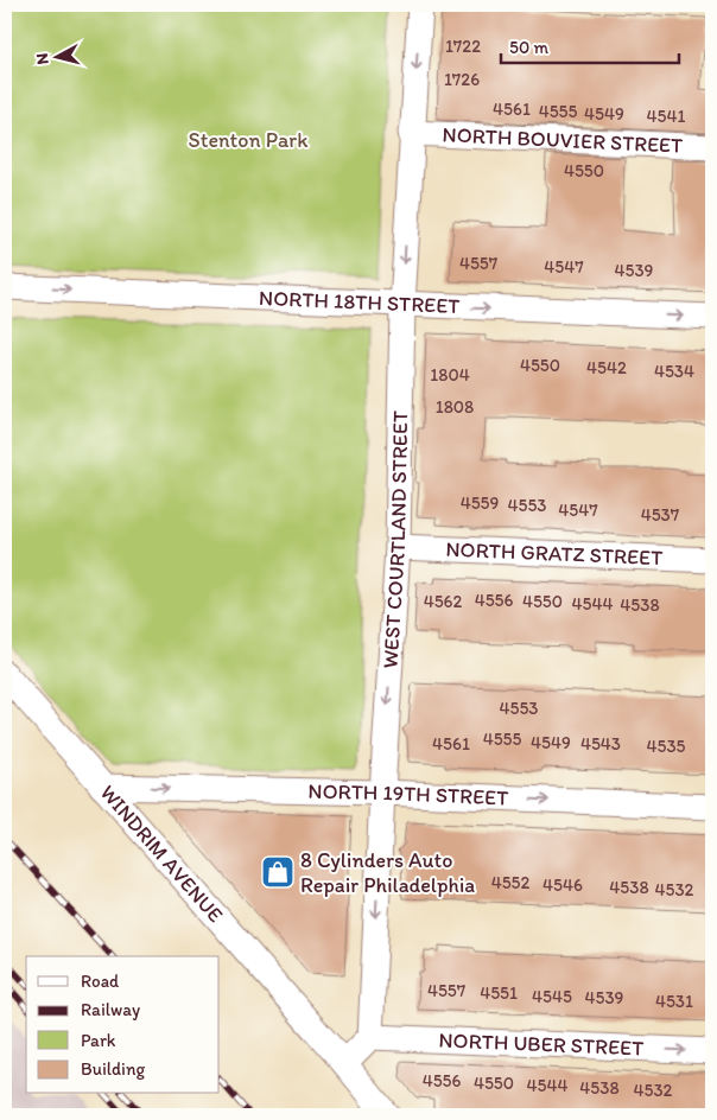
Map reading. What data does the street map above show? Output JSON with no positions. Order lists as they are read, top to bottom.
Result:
{
  "streets": {
    "street": [
      "NORTH BOUVIER STREET",
      "NORTH 18TH STREET",
      "WEST COURTLAND STREET",
      "NORTH GRATZ STREET",
      "NORTH 19TH STREET",
      "WINDRIM AVENUE",
      "NORTH UBER STREET"
    ]
  },
  "crossings": [
    ["NORTH BOUVIER STREET", "WEST COURTLAND STREET"],
    ["NORTH 18TH STREET", "WEST COURTLAND STREET"],
    ["WEST COURTLAND STREET", "NORTH GRATZ STREET"],
    ["WEST COURTLAND STREET", "NORTH 19TH STREET"],
    ["WEST COURTLAND STREET", "NORTH UBER STREET"],
    ["NORTH 19TH STREET", "WINDRIM AVENUE"]
  ],
  "one_way": [
    "NORTH 18TH STREET",
    "WEST COURTLAND STREET",
    "NORTH 19TH STREET",
    "NORTH UBER STREET"
  ],
  "parks": ["Stenton Park"],
  "places": {
    "shop": ["8 Cylinders Auto Repair Philadelphia"]
  },
  "house_numbers": [
    "1722",
    "1726",
    "4561",
    "4555",
    "4549",
    "4541",
    "4550",
    "4557",
    "4547",
    "4539",
    "4550",
    "4542",
    "4534",
    "1804",
    "1808",
    "4559",
    "4553",
    "4547",
    "4537",
    "4556",
    "4562",
    "4550",
    "4544",
    "4538",
    "4553",
    "4555",
    "4549",
    "4561",
    "4543",
    "4535",
    "4552",
    "4546",
    "4538",
    "4532",
    "4557",
    "4551",
    "4545",
    "4539",
    "4531",
    "4556",
    "4550",
    "4544",
    "4538",
    "4532"
  ],
  "legend": [
    "Road",
    "Railway",
    "Park",
    "Building"
  ],
  "scale_bar": "50 m",
  "north": "left"
}
